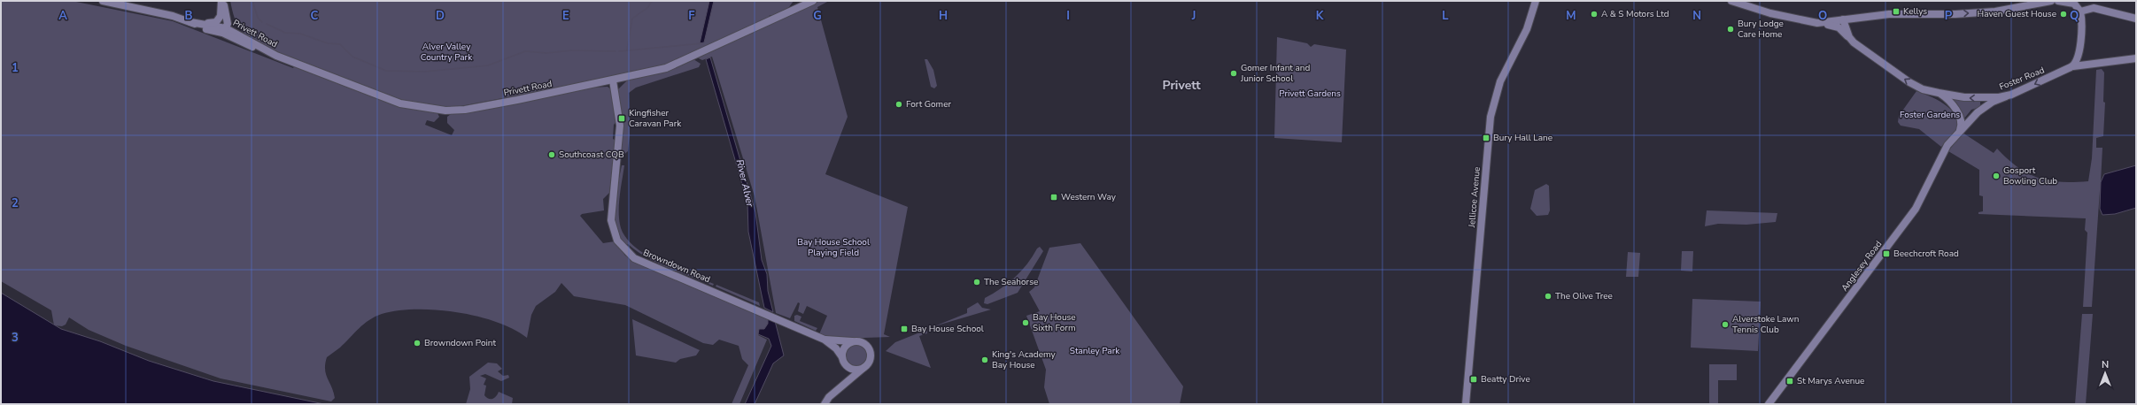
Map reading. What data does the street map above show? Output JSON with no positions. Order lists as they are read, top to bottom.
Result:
{
  "streets": {
    "street": [
      "Privett Road",
      "Foster Road",
      "Jellicoe Avenue",
      "Browndown Road",
      "Anglesey Road"
    ]
  },
  "crossings": [
    ["Privett Road", "Browndown Road"],
    ["Foster Road", "Anglesey Road"]
  ],
  "one_way": ["Foster Road"],
  "districts": ["Privett"],
  "water": ["River Alver"],
  "parks": [
    "Alver Valley Country Park",
    "Privett Gardens",
    "Foster Gardens",
    "Bay House School Playing Field",
    "Stanley Park"
  ],
  "places": {
    "transit": [
      "Kellys",
      "Kingfisher Caravan Park",
      "Bury Hall Lane",
      "Western Way",
      "Beechcroft Road",
      "Bay House School",
      "Beatty Drive",
      "St Marys Avenue"
    ],
    "other": [
      "A & S Motors Ltd",
      "Haven Guest House",
      "Bury Lodge Care Home",
      "Gomer Infant and Junior School",
      "Fort Gomer",
      "Southcoast CQB",
      "Gosport Bowling Club",
      "The Seahorse",
      "The Olive Tree",
      "Bay House Sixth Form",
      "Alverstoke Lawn Tennis Club",
      "Browndown Point",
      "King's Academy Bay House"
    ]
  },
  "north": "top",
  "grid": {
    "columns": [
      "A",
      "B",
      "C",
      "D",
      "E",
      "F",
      "G",
      "H",
      "I",
      "J",
      "K",
      "L",
      "M",
      "N",
      "O",
      "P",
      "Q"
    ],
    "rows": ["1", "2", "3"]
  }
}
